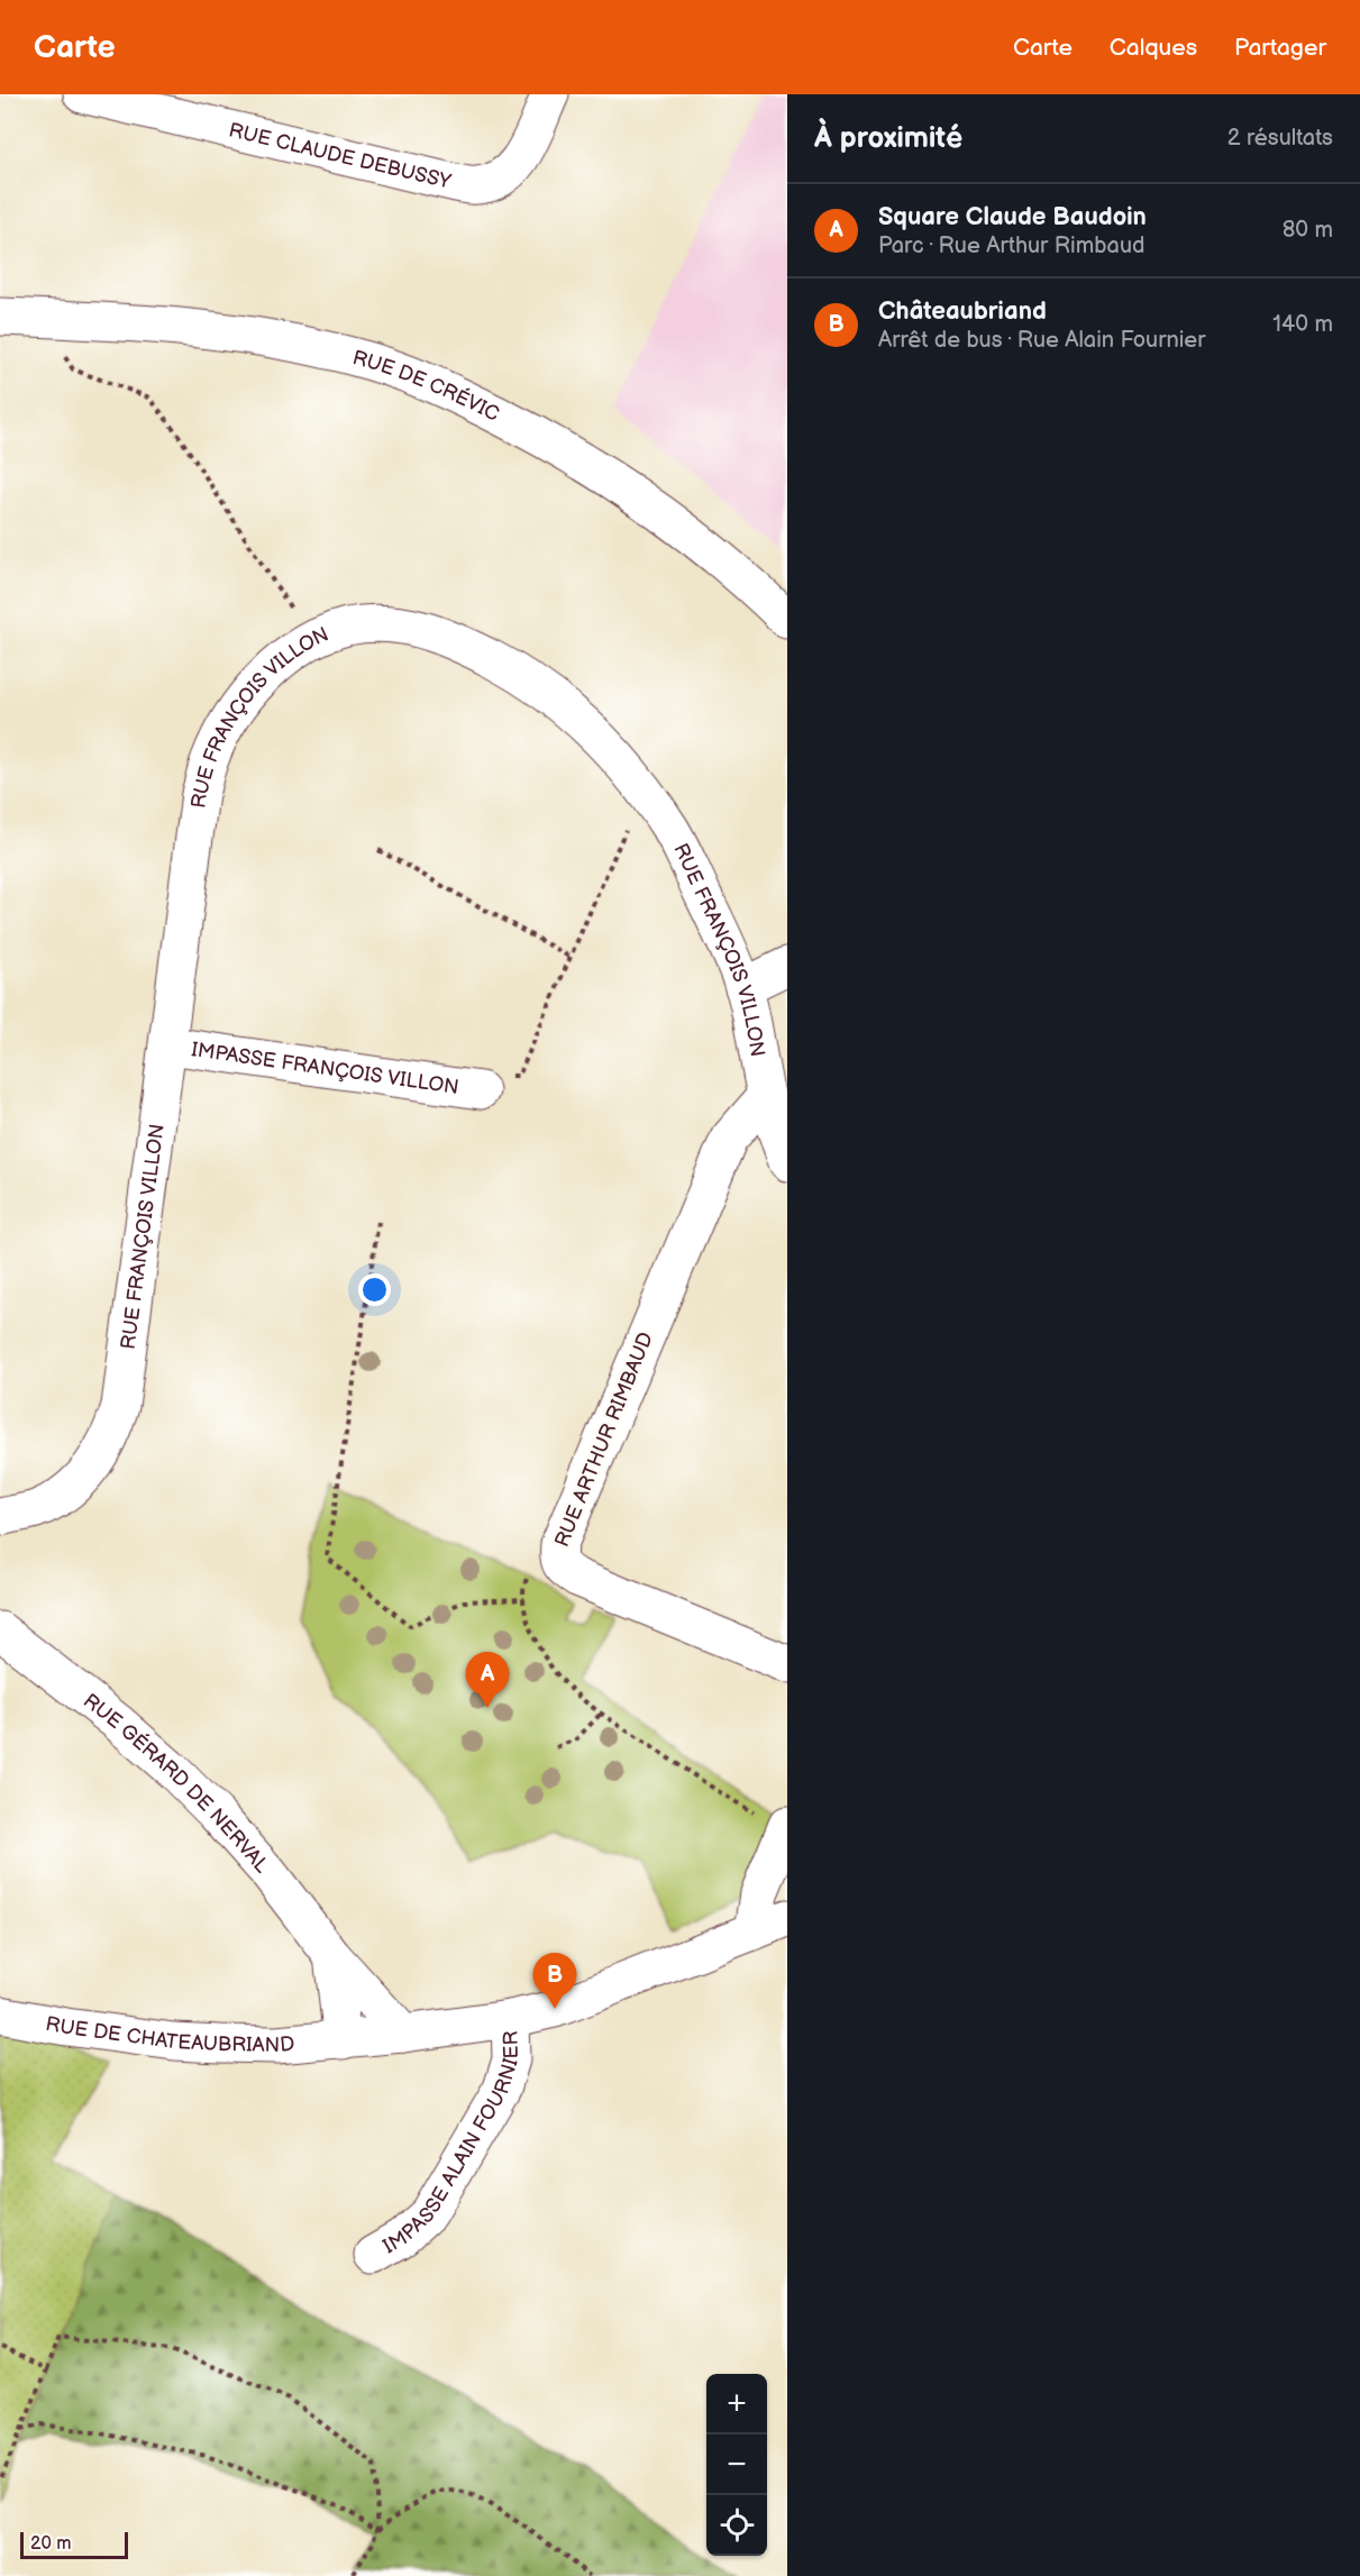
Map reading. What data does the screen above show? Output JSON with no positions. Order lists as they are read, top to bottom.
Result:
{
  "streets": {
    "street": [
      "RUE CLAUDE DEBUSSY",
      "RUE DE CRÉVIC",
      "RUE FRANÇOIS VILLON",
      "IMPASSE FRANÇOIS VILLON",
      "RUE ARTHUR RIMBAUD",
      "RUE GÉRARD DE NERVAL",
      "RUE DE CHATEAUBRIAND",
      "IMPASSE ALAIN FOURNIER"
    ]
  },
  "crossings": [
    ["RUE FRANÇOIS VILLON", "IMPASSE FRANÇOIS VILLON"],
    ["RUE FRANÇOIS VILLON", "RUE ARTHUR RIMBAUD"],
    ["RUE GÉRARD DE NERVAL", "RUE DE CHATEAUBRIAND"],
    ["RUE DE CHATEAUBRIAND", "IMPASSE ALAIN FOURNIER"]
  ],
  "scale_bar": "20 m",
  "page": {
    "header": "Carte",
    "nav": ["Carte", "Calques", "Partager"],
    "heading": ["À proximité", "2 résultats"],
    "list": [
      {
        "mark": "A",
        "name": "Square Claude Baudoin",
        "note": "Parc · Rue Arthur Rimbaud",
        "value": "80 m"
      },
      {
        "mark": "B",
        "name": "Châteaubriand",
        "note": "Arrêt de bus · Rue Alain Fournier",
        "value": "140 m"
      }
    ],
    "pins": ["A", "B"],
    "map_buttons": ["+", "−"],
    "scale": "20 m"
  }
}
